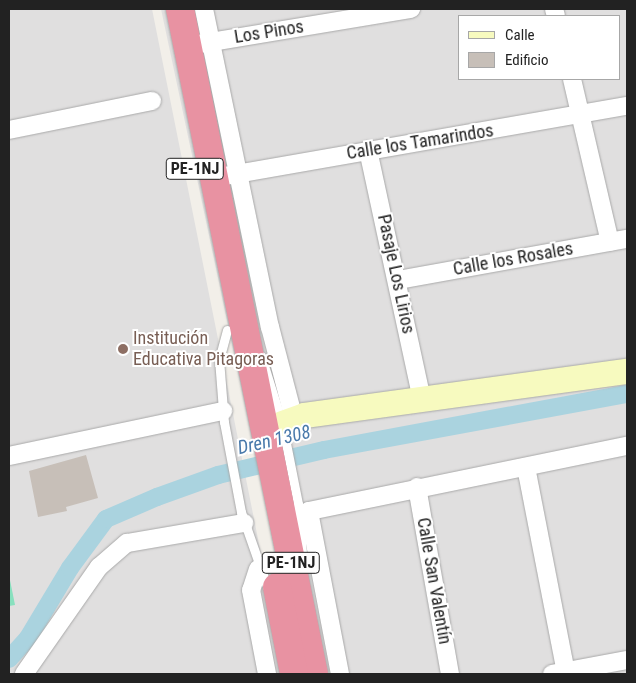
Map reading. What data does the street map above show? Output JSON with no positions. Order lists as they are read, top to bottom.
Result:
{
  "streets": {
    "highway": ["PE-1NJ"],
    "street": [
      "Los Pinos",
      "Calle los Tamarindos",
      "Calle los Rosales",
      "Pasaje Los Lirios",
      "Calle San Valentín"
    ]
  },
  "crossings": [
    ["Los Pinos", "PE-1NJ"],
    ["Calle los Tamarindos", "PE-1NJ"],
    ["Calle los Tamarindos", "Pasaje Los Lirios"],
    ["Calle los Rosales", "Pasaje Los Lirios"]
  ],
  "water": ["Dren 1308"],
  "places": ["Institución Educativa Pitagoras"],
  "legend": ["Calle", "Edificio"]
}
